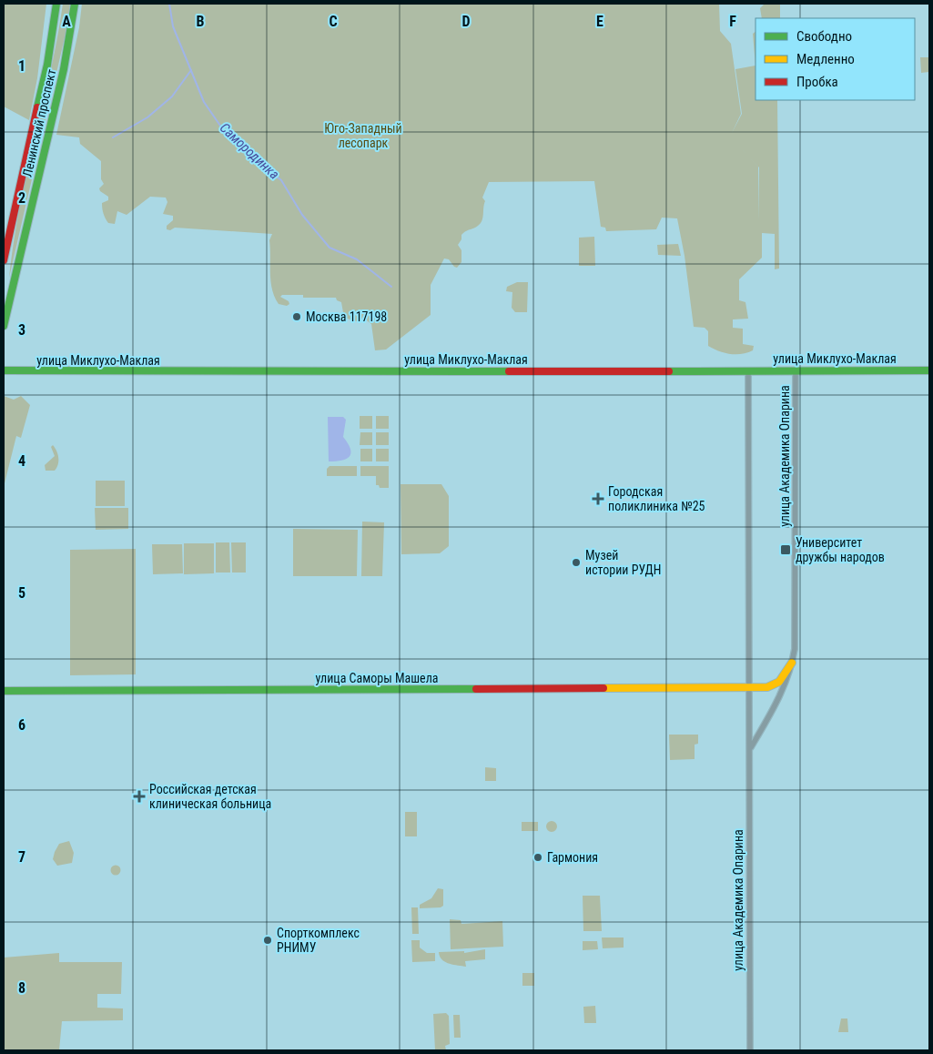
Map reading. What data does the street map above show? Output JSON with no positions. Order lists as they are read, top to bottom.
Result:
{
  "streets": {
    "main road": ["Ленинский проспект", "улица Миклухо-Маклая", "улица Саморы Машела"],
    "street": ["улица Академика Опарина"]
  },
  "crossings": [
    ["улица Миклухо-Маклая", "улица Академика Опарина"],
    ["улица Академика Опарина", "улица Саморы Машела"]
  ],
  "water": ["Самородинка"],
  "parks": ["Юго-Западный лесопарк"],
  "places": {
    "other": [
      "Москва 117198",
      "Музей истории РУДН",
      "Гармония",
      "Спорткомплекс РНИМУ"
    ],
    "health": ["Городская поликлиника №25", "Российская детская клиническая больница"],
    "transit": ["Университет дружбы народов"]
  },
  "legend": ["Свободно", "Медленно", "Пробка"],
  "grid": {
    "columns": [
      "A",
      "B",
      "C",
      "D",
      "E",
      "F"
    ],
    "rows": [
      "1",
      "2",
      "3",
      "4",
      "5",
      "6",
      "7",
      "8"
    ]
  }
}
